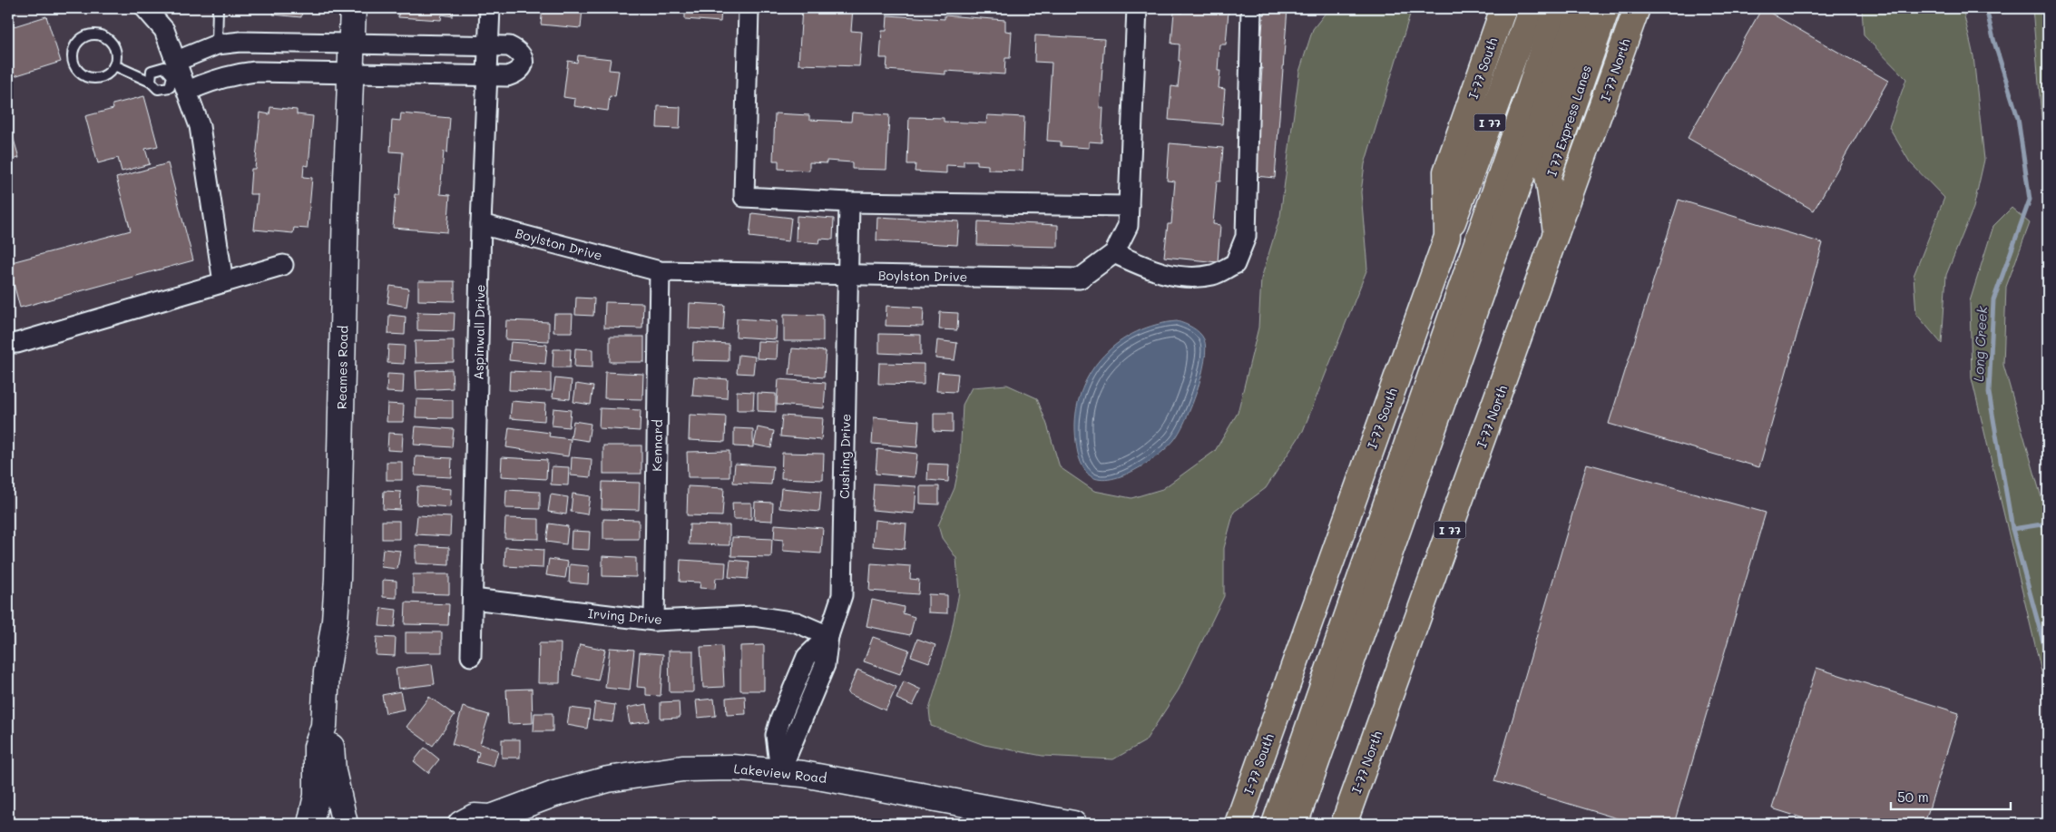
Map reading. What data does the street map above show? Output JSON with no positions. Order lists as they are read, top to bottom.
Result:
{
  "streets": {
    "highway": [
      "I-77 South",
      "I-77 North",
      "I 77 Express Lanes",
      "I 77"
    ],
    "main road": ["Reames Road", "Lakeview Road"],
    "street": [
      "Boylston Drive",
      "Aspinwall Drive",
      "Kennard",
      "Cushing Drive",
      "Irving Drive"
    ]
  },
  "crossings": [
    ["I-77 South", "I 77"],
    ["I-77 North", "I 77 Express Lanes"],
    ["Boylston Drive", "Aspinwall Drive"],
    ["Boylston Drive", "Kennard"],
    ["Boylston Drive", "Cushing Drive"],
    ["Aspinwall Drive", "Irving Drive"],
    ["Kennard", "Irving Drive"],
    ["Cushing Drive", "Irving Drive"],
    ["Cushing Drive", "Lakeview Road"]
  ],
  "water": ["Long Creek"],
  "scale_bar": "50 m"
}
